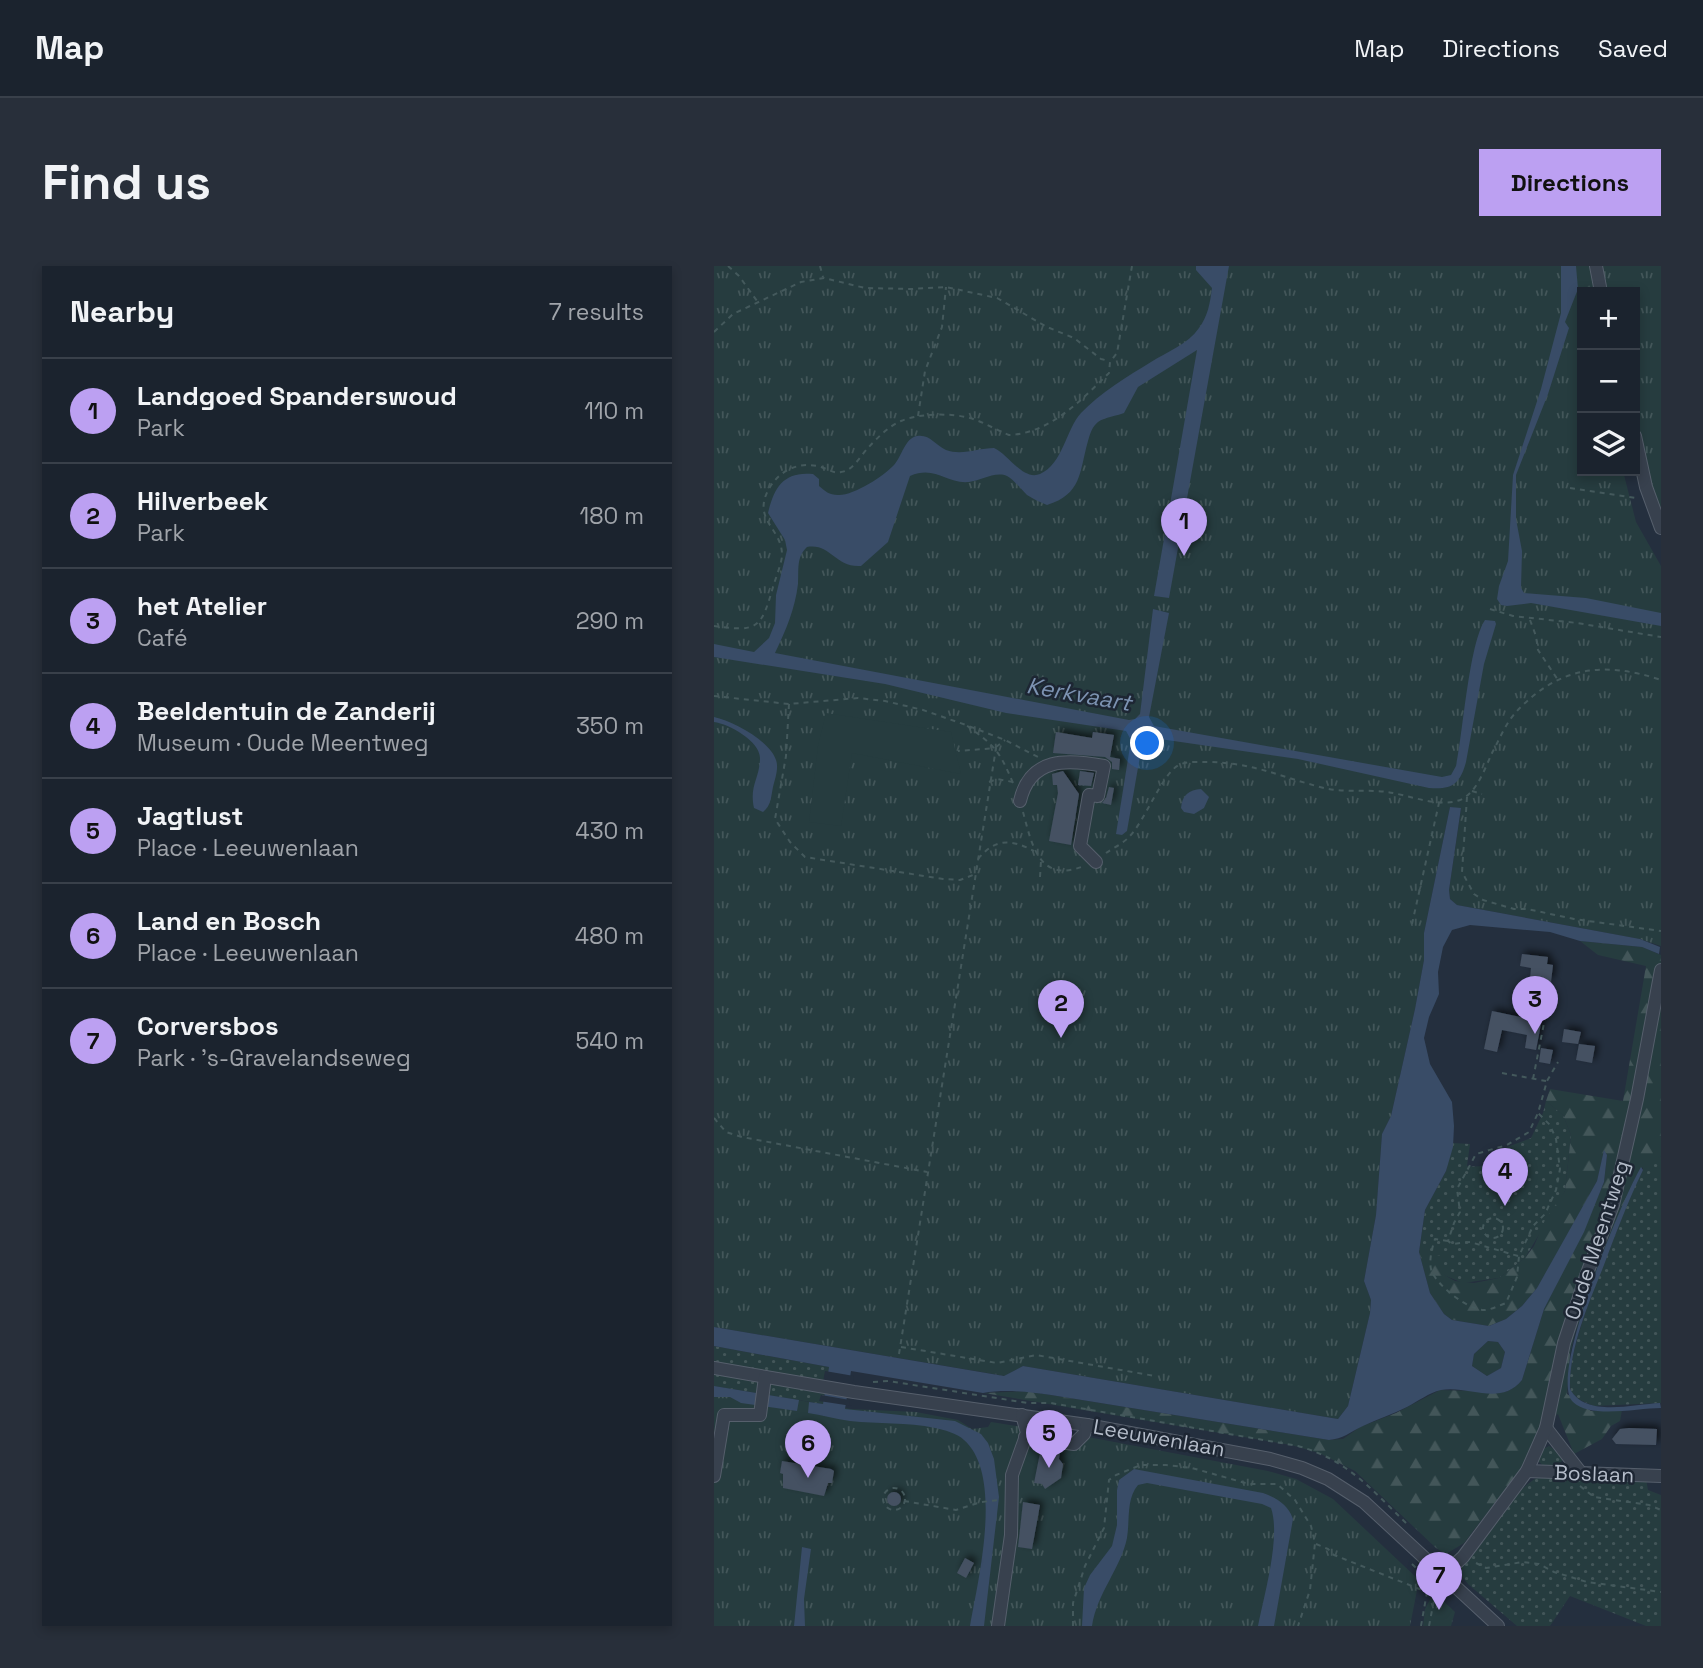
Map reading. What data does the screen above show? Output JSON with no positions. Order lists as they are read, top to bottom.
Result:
{
  "streets": {
    "street": ["Oude Meentweg", "Leeuwenlaan", "Boslaan"]
  },
  "crossings": [
    ["Oude Meentweg", "Leeuwenlaan"],
    ["Oude Meentweg", "Boslaan"]
  ],
  "water": ["Kerkvaart"],
  "page": {
    "header": "Map",
    "nav": ["Map", "Directions", "Saved"],
    "buttons": "Directions",
    "title": "Find us",
    "heading": ["Nearby", "7 results"],
    "map_buttons": ["+", "−"],
    "list": [
      {
        "mark": "1",
        "name": "Landgoed Spanderswoud",
        "note": "Park",
        "value": "110 m"
      },
      {
        "mark": "2",
        "name": "Hilverbeek",
        "note": "Park",
        "value": "180 m"
      },
      {
        "mark": "3",
        "name": "het Atelier",
        "note": "Café",
        "value": "290 m"
      },
      {
        "mark": "4",
        "name": "Beeldentuin de Zanderij",
        "note": "Museum · Oude Meentweg",
        "value": "350 m"
      },
      {
        "mark": "5",
        "name": "Jagtlust",
        "note": "Place · Leeuwenlaan",
        "value": "430 m"
      },
      {
        "mark": "6",
        "name": "Land en Bosch",
        "note": "Place · Leeuwenlaan",
        "value": "480 m"
      },
      {
        "mark": "7",
        "name": "Corversbos",
        "note": "Park · 's-Gravelandseweg",
        "value": "540 m"
      }
    ],
    "pins": [
      "1",
      "3",
      "2",
      "4",
      "5",
      "6",
      "7"
    ]
  }
}
